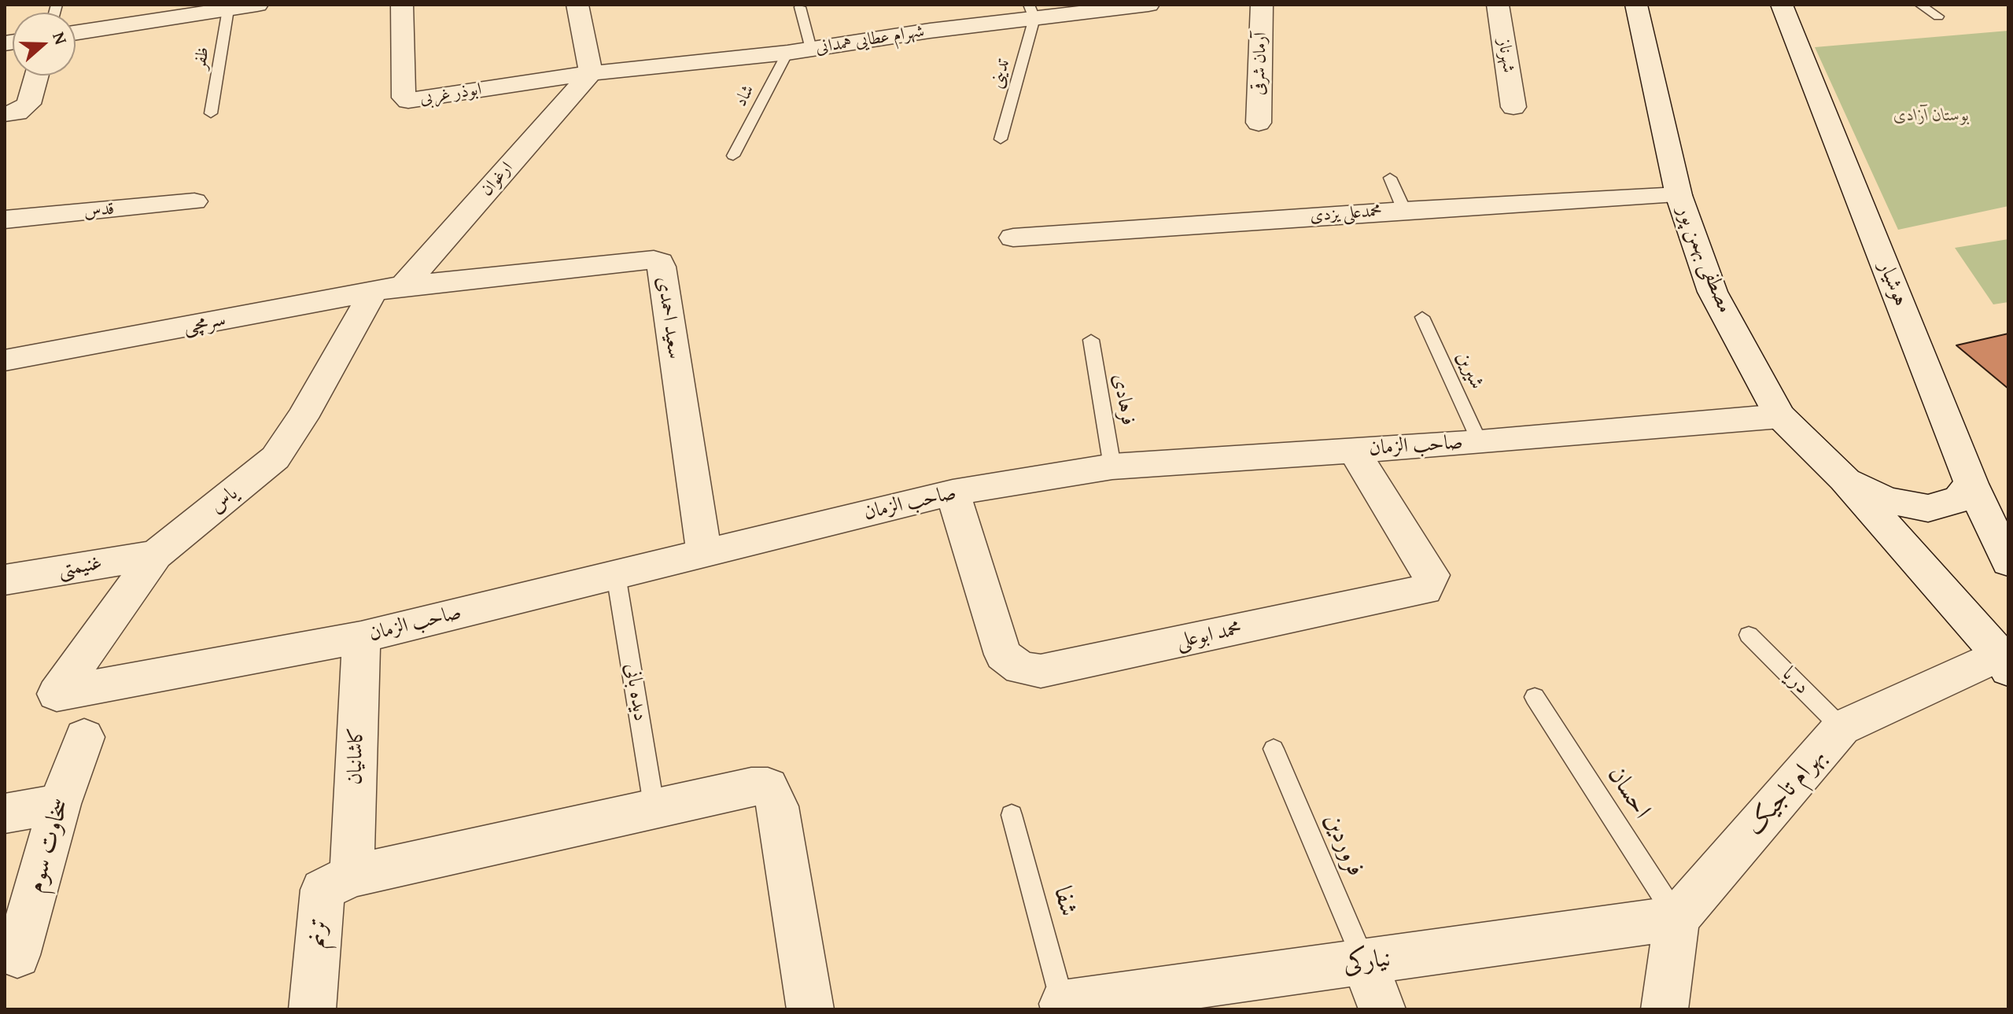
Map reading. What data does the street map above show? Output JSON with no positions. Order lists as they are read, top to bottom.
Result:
{
  "streets": {
    "street": [
      "شهرام عطایی همدانی",
      "شهرناز",
      "آرمان شرقی",
      "ابوذر غربی",
      "ارغوان",
      "قدس",
      "محمدعلی یزدی",
      "مصطفی بهمن پور",
      "هوشیار",
      "سعید احمدی",
      "سرمچی",
      "صاحب الزمان",
      "یاس",
      "غنیمتی",
      "محمد ابوعلی",
      "کاشانیان",
      "بهرام تاجیک",
      "سخاوت سوم",
      "ترنم",
      "نیارکی"
    ],
    "lane": [
      "ظفر",
      "تدینی",
      "شاد",
      "شیرین",
      "فرهادی",
      "دریا",
      "دیده بانی",
      "احسان",
      "فروردین",
      "شفا"
    ]
  },
  "crossings": [
    ["شهرام عطایی همدانی", "تدینی"],
    ["شهرام عطایی همدانی", "ابوذر غربی"],
    ["شهرام عطایی همدانی", "شاد"],
    ["شهرام عطایی همدانی", "ارغوان"],
    ["ابوذر غربی", "ارغوان"],
    ["ارغوان", "سعید احمدی"],
    ["ارغوان", "سرمچی"],
    ["ارغوان", "یاس"],
    ["محمدعلی یزدی", "مصطفی بهمن پور"],
    ["مصطفی بهمن پور", "هوشیار"],
    ["مصطفی بهمن پور", "صاحب الزمان"],
    ["مصطفی بهمن پور", "بهرام تاجیک"],
    ["سعید احمدی", "سرمچی"],
    ["سعید احمدی", "صاحب الزمان"],
    ["سعید احمدی", "یاس"],
    ["سرمچی", "یاس"],
    ["شیرین", "صاحب الزمان"],
    ["فرهادی", "صاحب الزمان"],
    ["صاحب الزمان", "یاس"],
    ["صاحب الزمان", "محمد ابوعلی"],
    ["صاحب الزمان", "دیده بانی"],
    ["صاحب الزمان", "کاشانیان"],
    ["یاس", "غنیمتی"],
    ["دریا", "بهرام تاجیک"],
    ["کاشانیان", "ترنم"],
    ["بهرام تاجیک", "احسان"],
    ["بهرام تاجیک", "نیارکی"],
    ["احسان", "نیارکی"],
    ["فروردین", "نیارکی"],
    ["شفا", "نیارکی"]
  ],
  "parks": ["بوستان آزادی"],
  "north": "right"
}
